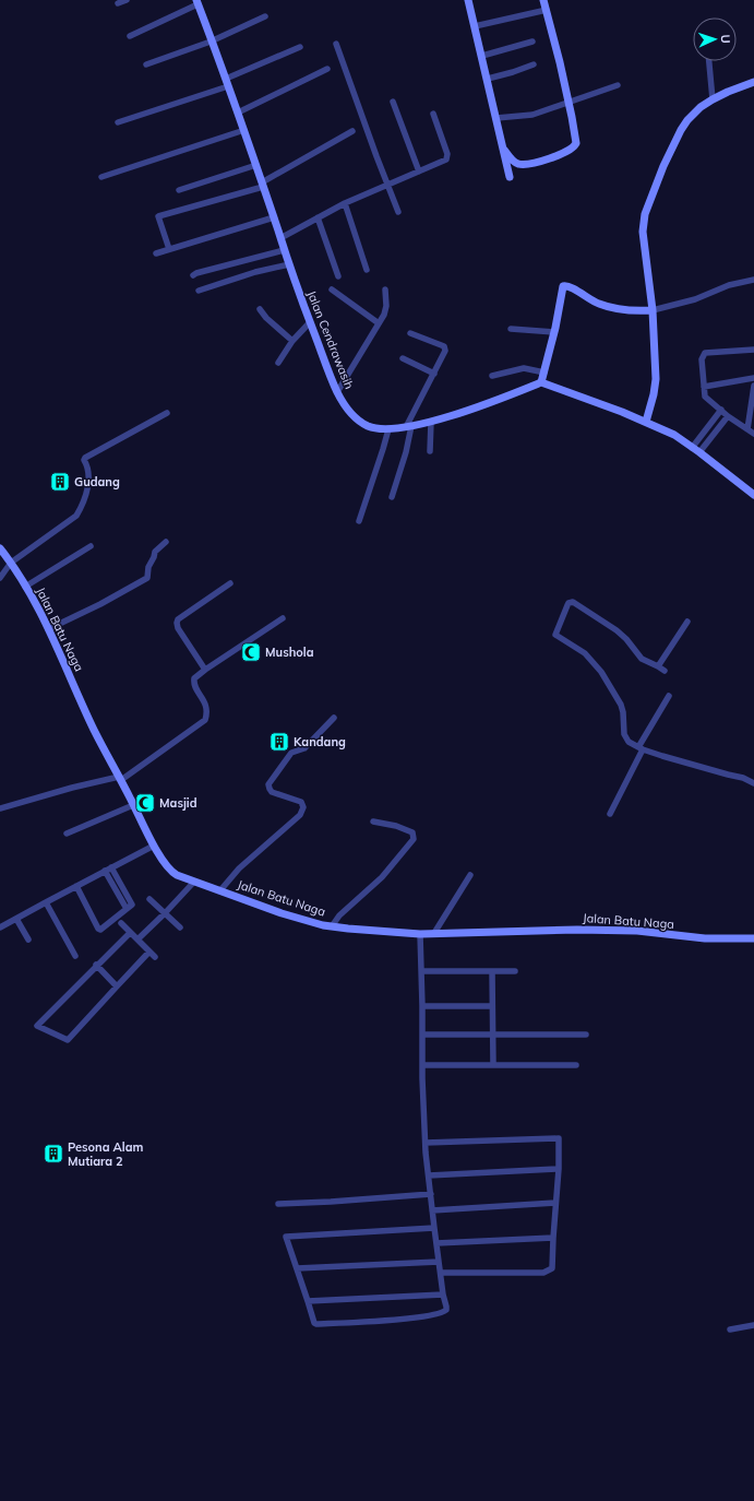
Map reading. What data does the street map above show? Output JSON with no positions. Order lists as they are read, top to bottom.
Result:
{
  "streets": {
    "street": ["Jalan Cendrawasih", "Jalan Batu Naga"]
  },
  "places": {
    "building": ["Gudang", "Kandang", "Pesona Alam Mutiara 2"],
    "mosque": ["Mushola", "Masjid"]
  },
  "north": "right"
}
